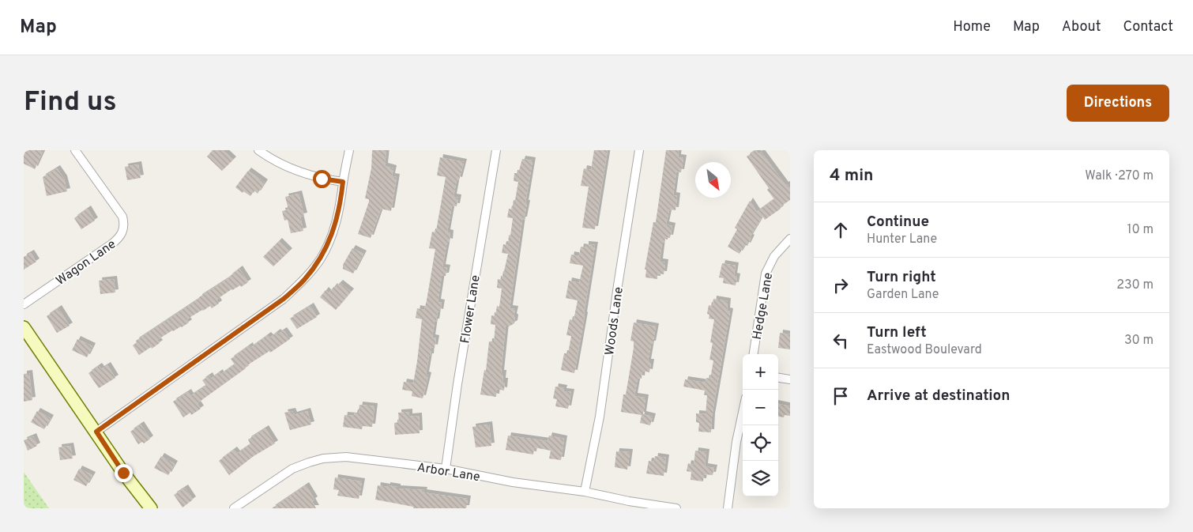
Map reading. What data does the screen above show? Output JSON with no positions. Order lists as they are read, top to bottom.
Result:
{
  "streets": {
    "street": [
      "Wagon Lane",
      "Hedge Lane",
      "Flower Lane",
      "Woods Lane",
      "Arbor Lane"
    ]
  },
  "crossings": [
    ["Flower Lane", "Arbor Lane"],
    ["Woods Lane", "Arbor Lane"]
  ],
  "north": "bottom right",
  "page": {
    "header": "Map",
    "nav": [
      "Home",
      "Map",
      "About",
      "Contact"
    ],
    "buttons": "Directions",
    "title": "Find us",
    "heading": ["4 min", "Walk · 270 m"],
    "list": [
      ["Continue", "Hunter Lane", "10 m"],
      ["Turn right", "Garden Lane", "230 m"],
      ["Turn left", "Eastwood Boulevard", "30 m"],
      "Arrive at destination"
    ],
    "map_buttons": ["+", "−"]
  }
}
